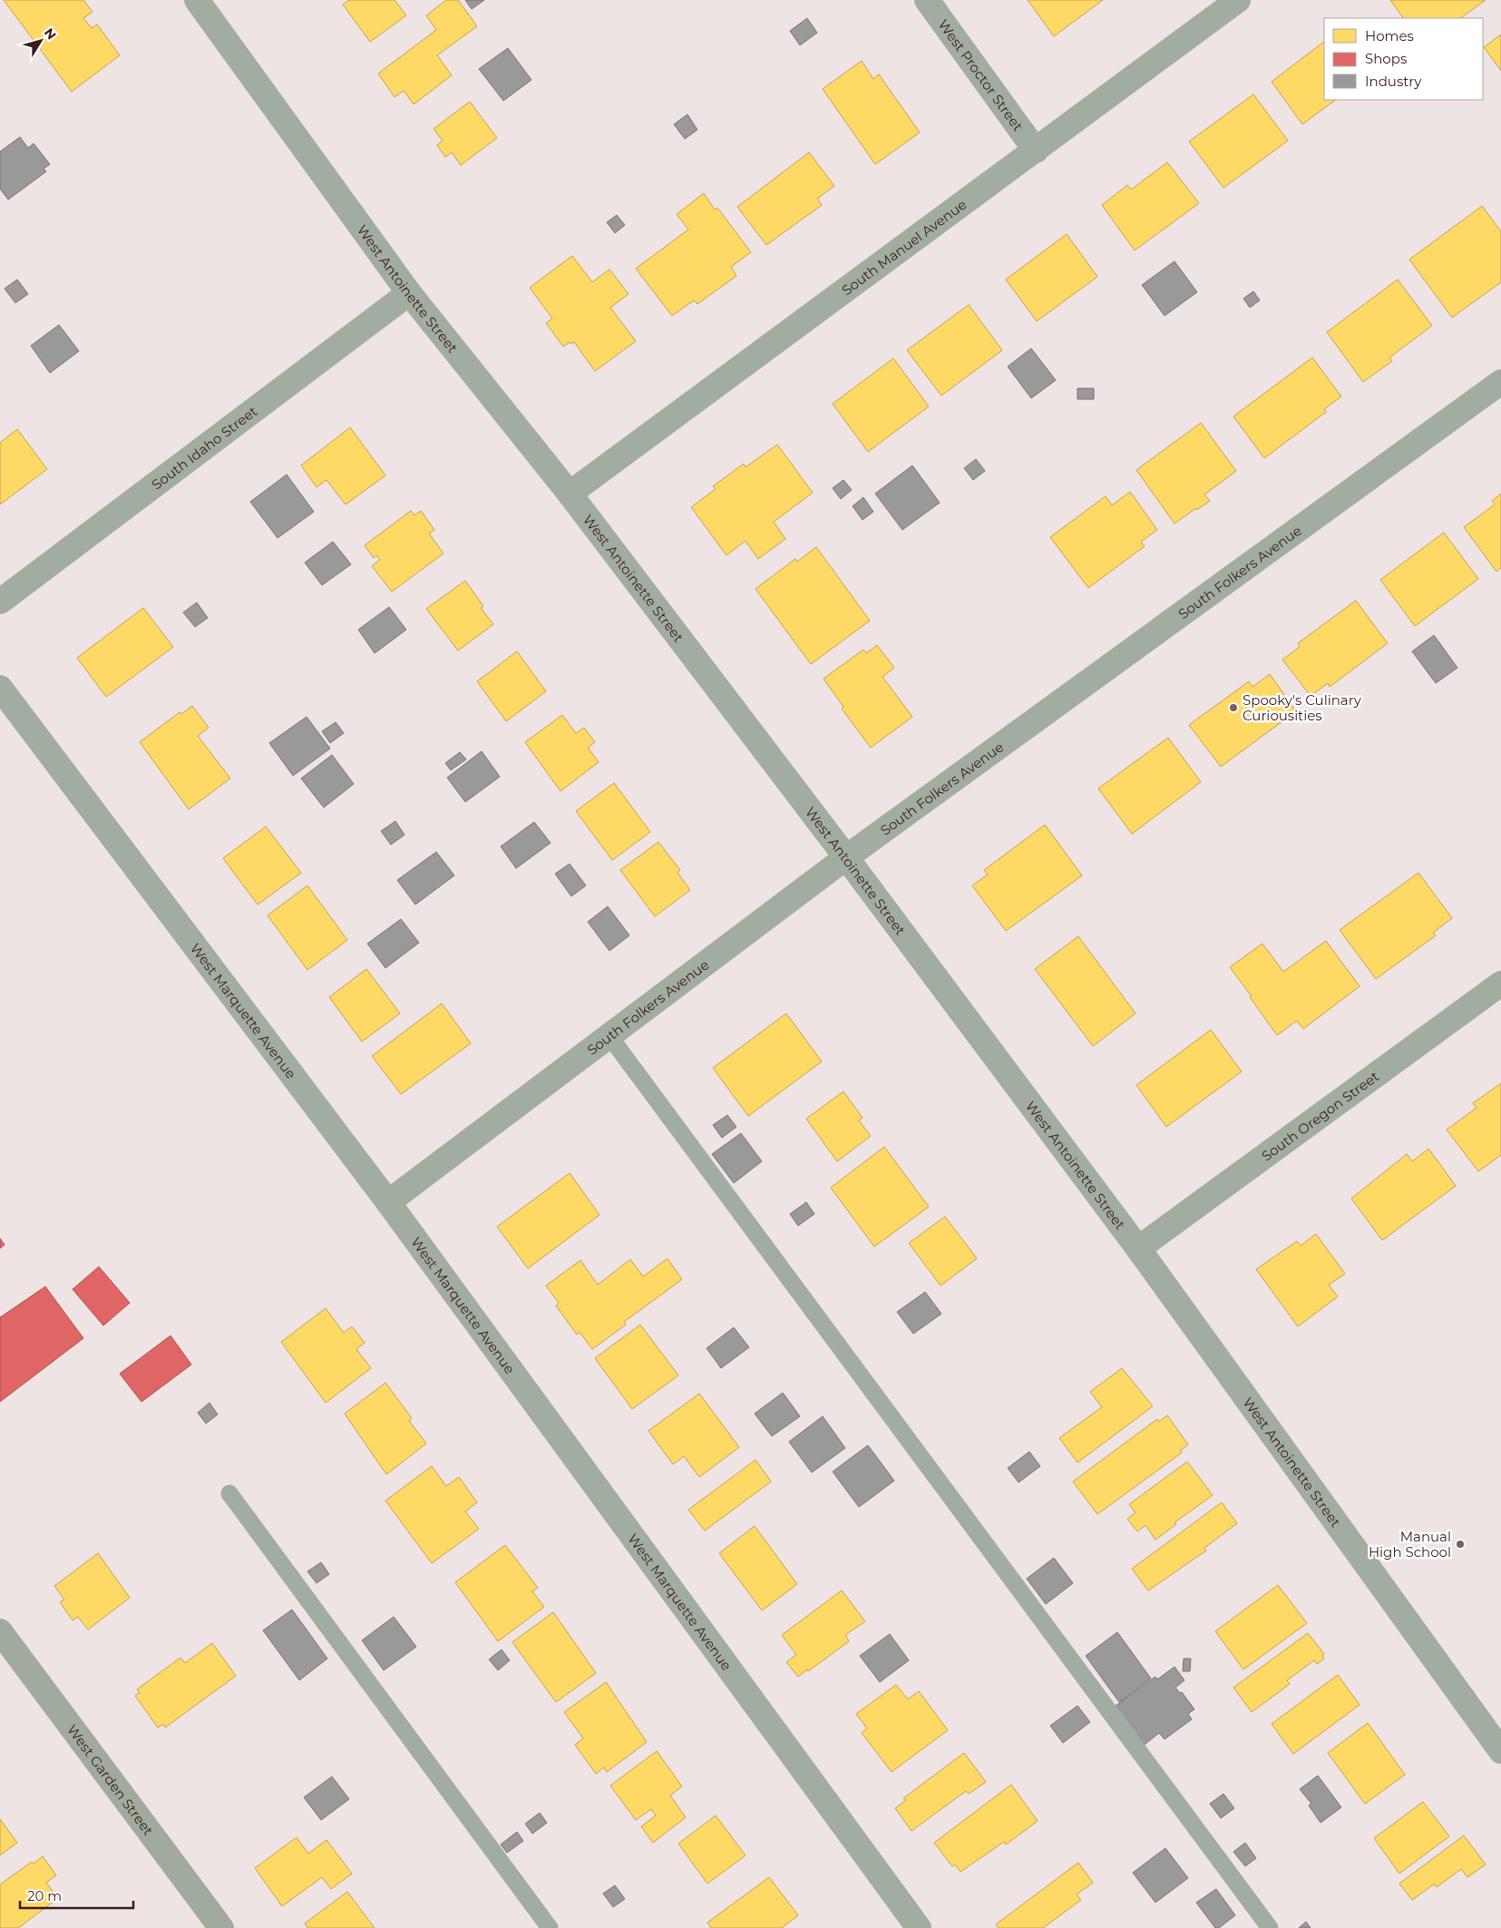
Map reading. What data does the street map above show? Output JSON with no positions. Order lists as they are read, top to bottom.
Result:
{
  "streets": {
    "main road": ["West Garden Street"],
    "street": [
      "West Proctor Street",
      "South Manuel Avenue",
      "West Antoinette Street",
      "South Idaho Street",
      "South Folkers Avenue",
      "West Marquette Avenue",
      "South Oregon Street"
    ]
  },
  "crossings": [
    ["West Proctor Street", "South Manuel Avenue"],
    ["South Manuel Avenue", "West Antoinette Street"],
    ["West Antoinette Street", "South Idaho Street"],
    ["West Antoinette Street", "South Folkers Avenue"],
    ["West Antoinette Street", "South Oregon Street"],
    ["South Folkers Avenue", "West Marquette Avenue"]
  ],
  "places": ["Spooky's Culinary Curiousities", "Manual High School"],
  "legend": ["Homes", "Shops", "Industry"],
  "scale_bar": "20 m",
  "north": "top right"
}
